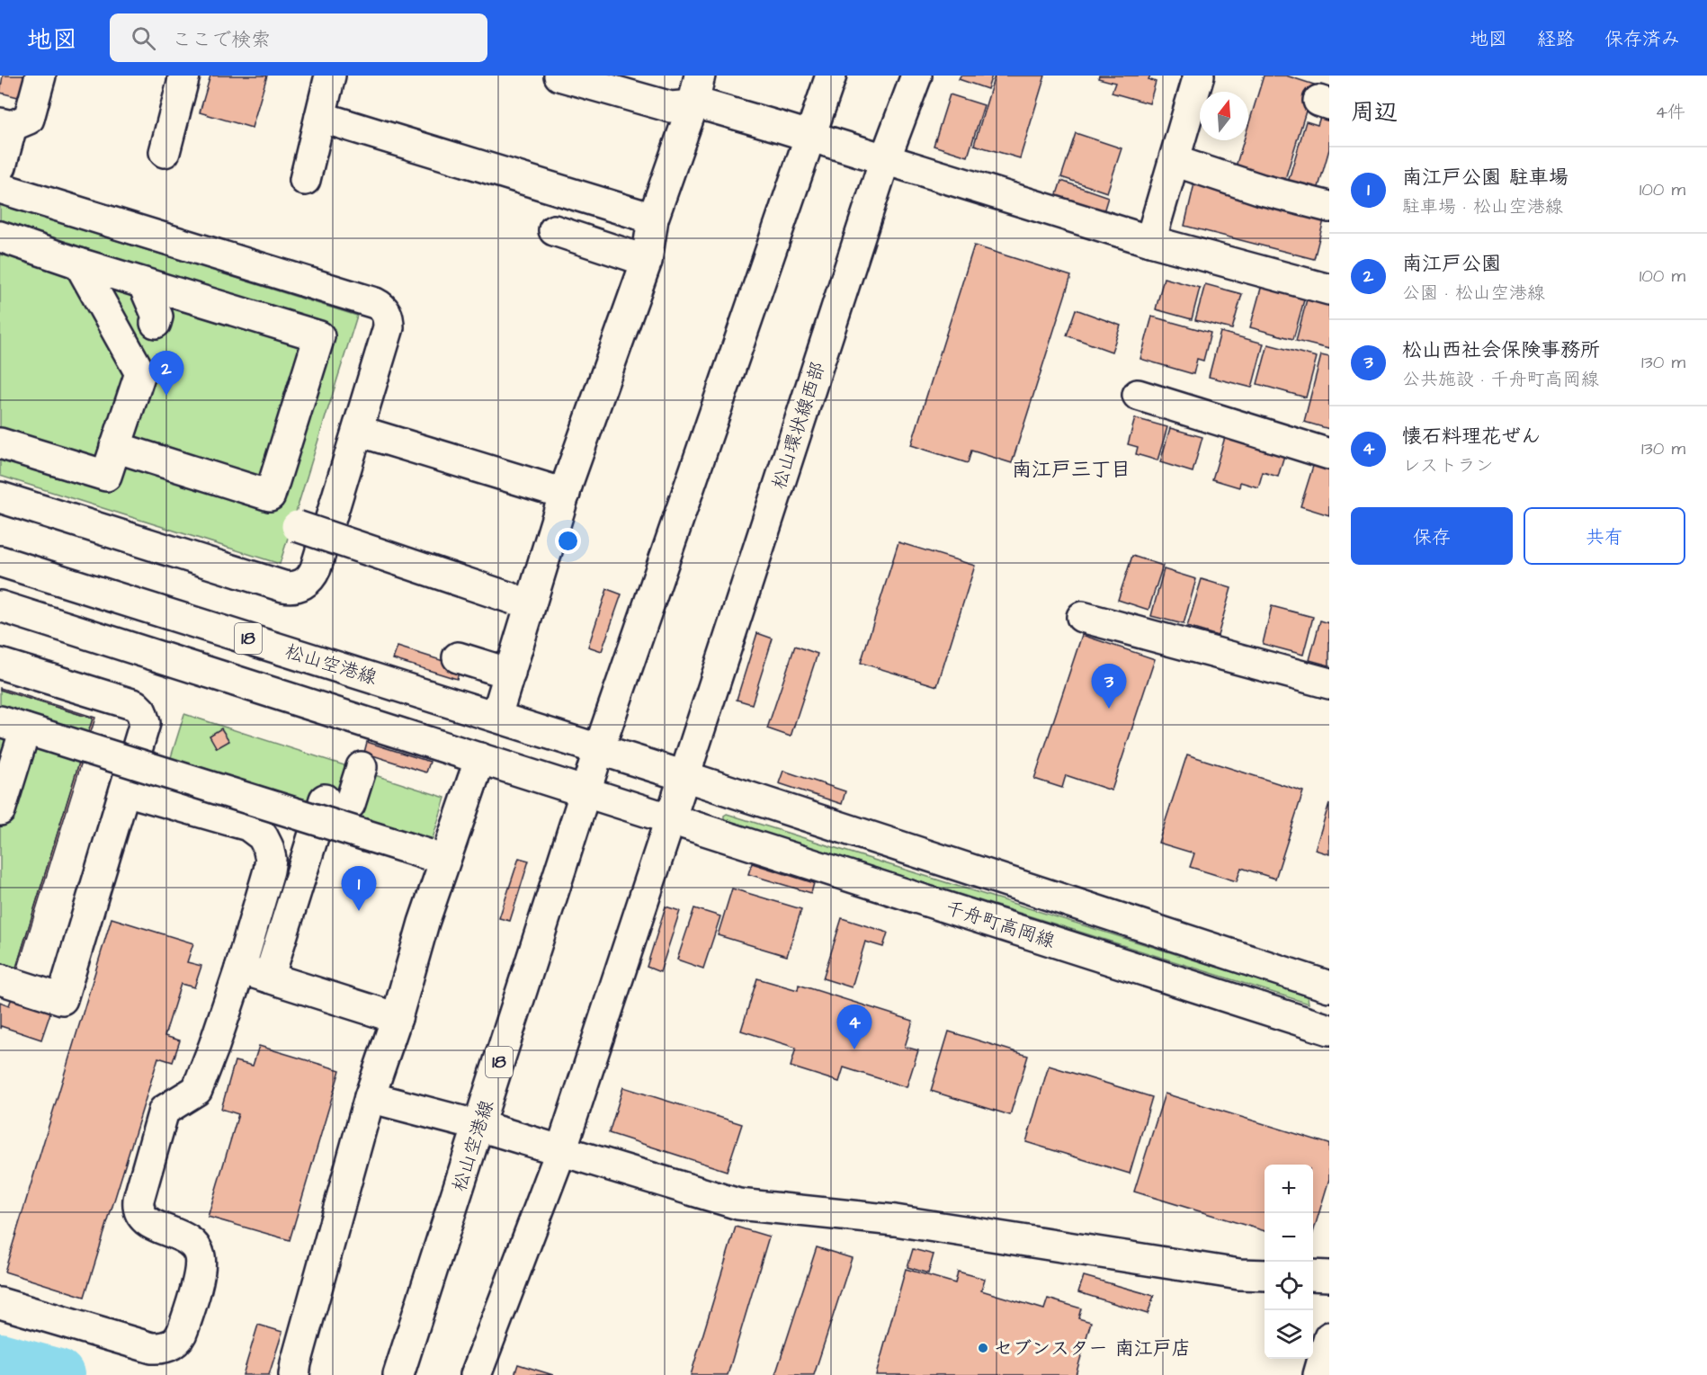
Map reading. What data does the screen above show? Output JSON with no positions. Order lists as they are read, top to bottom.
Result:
{
  "streets": {
    "street": [
      "松山環状線西部",
      "18",
      "松山空港線",
      "千舟町高岡線"
    ]
  },
  "crossings": [
    ["松山環状線西部", "松山空港線"],
    ["18", "松山空港線"],
    ["18", "千舟町高岡線"]
  ],
  "districts": ["南江戸三丁目"],
  "places": ["セブンスター 南江戸店"],
  "north": "top",
  "page": {
    "header": "地図",
    "search": "ここで検索",
    "nav": ["地図", "経路", "保存済み"],
    "heading": ["周辺", "4件"],
    "list": [
      {
        "mark": "1",
        "name": "南江戸公園 駐車場",
        "note": "駐車場 · 松山空港線",
        "value": "100 m"
      },
      {
        "mark": "2",
        "name": "南江戸公園",
        "note": "公園 · 松山空港線",
        "value": "100 m"
      },
      {
        "mark": "3",
        "name": "松山西社会保険事務所",
        "note": "公共施設 · 千舟町高岡線",
        "value": "130 m"
      },
      {
        "mark": "4",
        "name": "懐石料理花ぜん",
        "note": "レストラン",
        "value": "130 m"
      }
    ],
    "pins": [
      "2",
      "3",
      "1",
      "4"
    ],
    "buttons": ["保存", "共有"],
    "map_buttons": ["+", "−"]
  }
}
